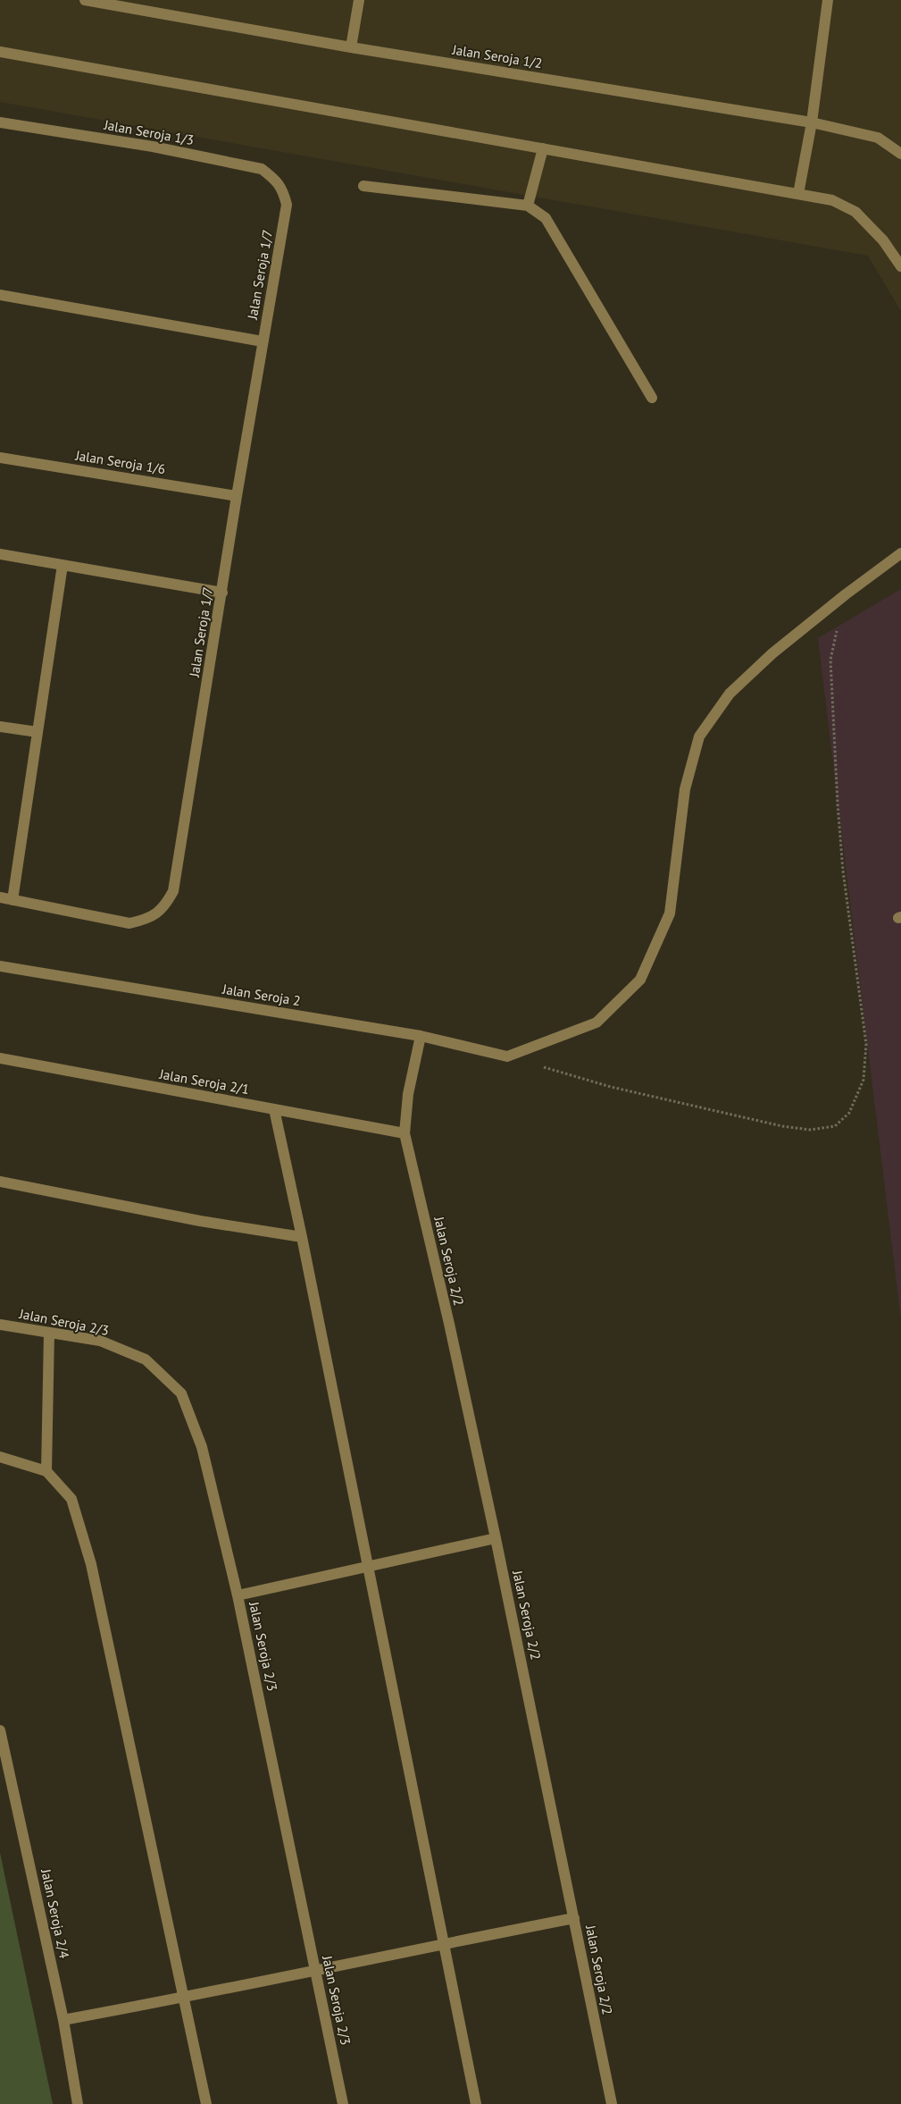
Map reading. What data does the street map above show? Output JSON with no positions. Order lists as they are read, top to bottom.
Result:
{
  "streets": {
    "street": [
      "Jalan Seroja 1/2",
      "Jalan Seroja 1/3",
      "Jalan Seroja 1/7",
      "Jalan Seroja 1/6",
      "Jalan Seroja 2",
      "Jalan Seroja 2/1",
      "Jalan Seroja 2/2",
      "Jalan Seroja 2/3",
      "Jalan Seroja 2/4"
    ]
  },
  "crossings": [
    ["Jalan Seroja 1/3", "Jalan Seroja 1/7"],
    ["Jalan Seroja 1/7", "Jalan Seroja 1/6"],
    ["Jalan Seroja 2/1", "Jalan Seroja 2/2"]
  ]
}
